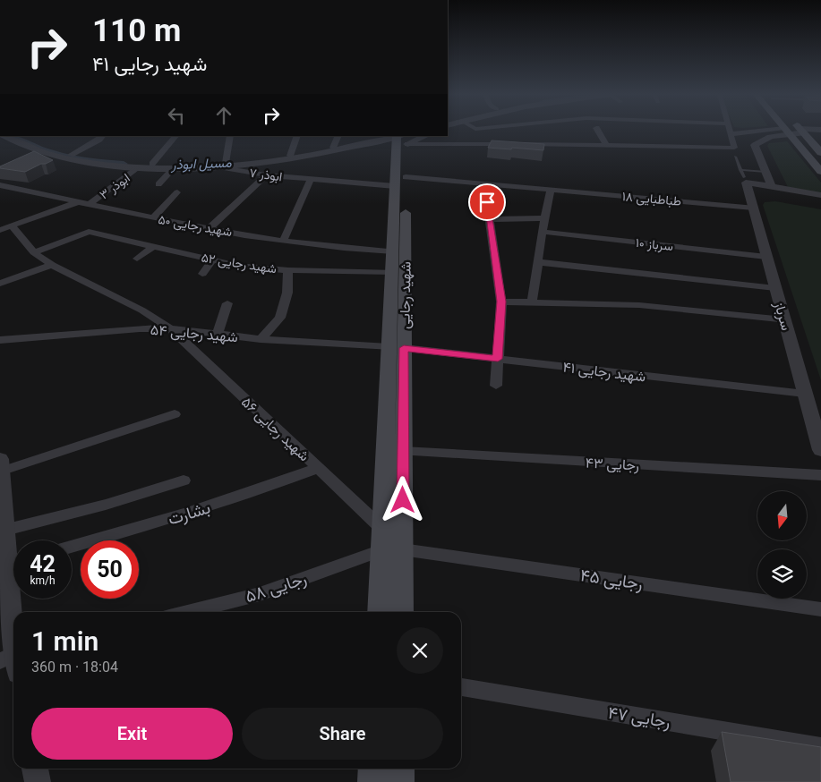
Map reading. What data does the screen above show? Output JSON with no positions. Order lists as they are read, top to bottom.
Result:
{
  "streets": {
    "main road": ["شهید رجایی"],
    "street": [
      "ابوذر ۷",
      "ابوذر ۳",
      "طباطبایی ۱۸",
      "شهید رجایی ۵۰",
      "سرباز ۱۰",
      "شهید رجایی ۵۲",
      "سرباز",
      "شهید رجایی ۵۴",
      "شهید رجایی ۴۱",
      "شهید رجایی ۵۶",
      "رجایی ۴۳",
      "بشارت",
      "رجایی ۴۵",
      "رجایی ۵۸",
      "رجایی ۴۷"
    ]
  },
  "crossings": [
    ["ابوذر ۷", "طباطبایی ۱۸"],
    ["ابوذر ۷", "شهید رجایی"],
    ["ابوذر ۳", "شهید رجایی ۵۰"],
    ["طباطبایی ۱۸", "شهید رجایی"],
    ["طباطبایی ۱۸", "سرباز"],
    ["شهید رجایی ۵۰", "شهید رجایی"],
    ["سرباز ۱۰", "سرباز"],
    ["شهید رجایی ۵۲", "شهید رجایی"],
    ["شهید رجایی", "شهید رجایی ۵۴"],
    ["شهید رجایی", "شهید رجایی ۴۱"],
    ["شهید رجایی", "شهید رجایی ۵۶"],
    ["شهید رجایی", "رجایی ۴۳"],
    ["شهید رجایی", "رجایی ۴۵"],
    ["شهید رجایی", "رجایی ۵۸"],
    ["سرباز", "شهید رجایی ۴۱"],
    ["شهید رجایی ۵۴", "شهید رجایی ۴۱"],
    ["شهید رجایی ۵۴", "شهید رجایی ۵۶"],
    ["شهید رجایی ۵۶", "بشارت"]
  ],
  "water": ["مسیل ابوذر"],
  "north": "bottom",
  "page": {
    "turn": ["110 m", "شهید رجایی ۴۱"],
    "speed": "42 km/h",
    "limit": "50",
    "heading": ["1 min", "360 m · 18:04"],
    "buttons": ["Exit", "Share"]
  }
}
